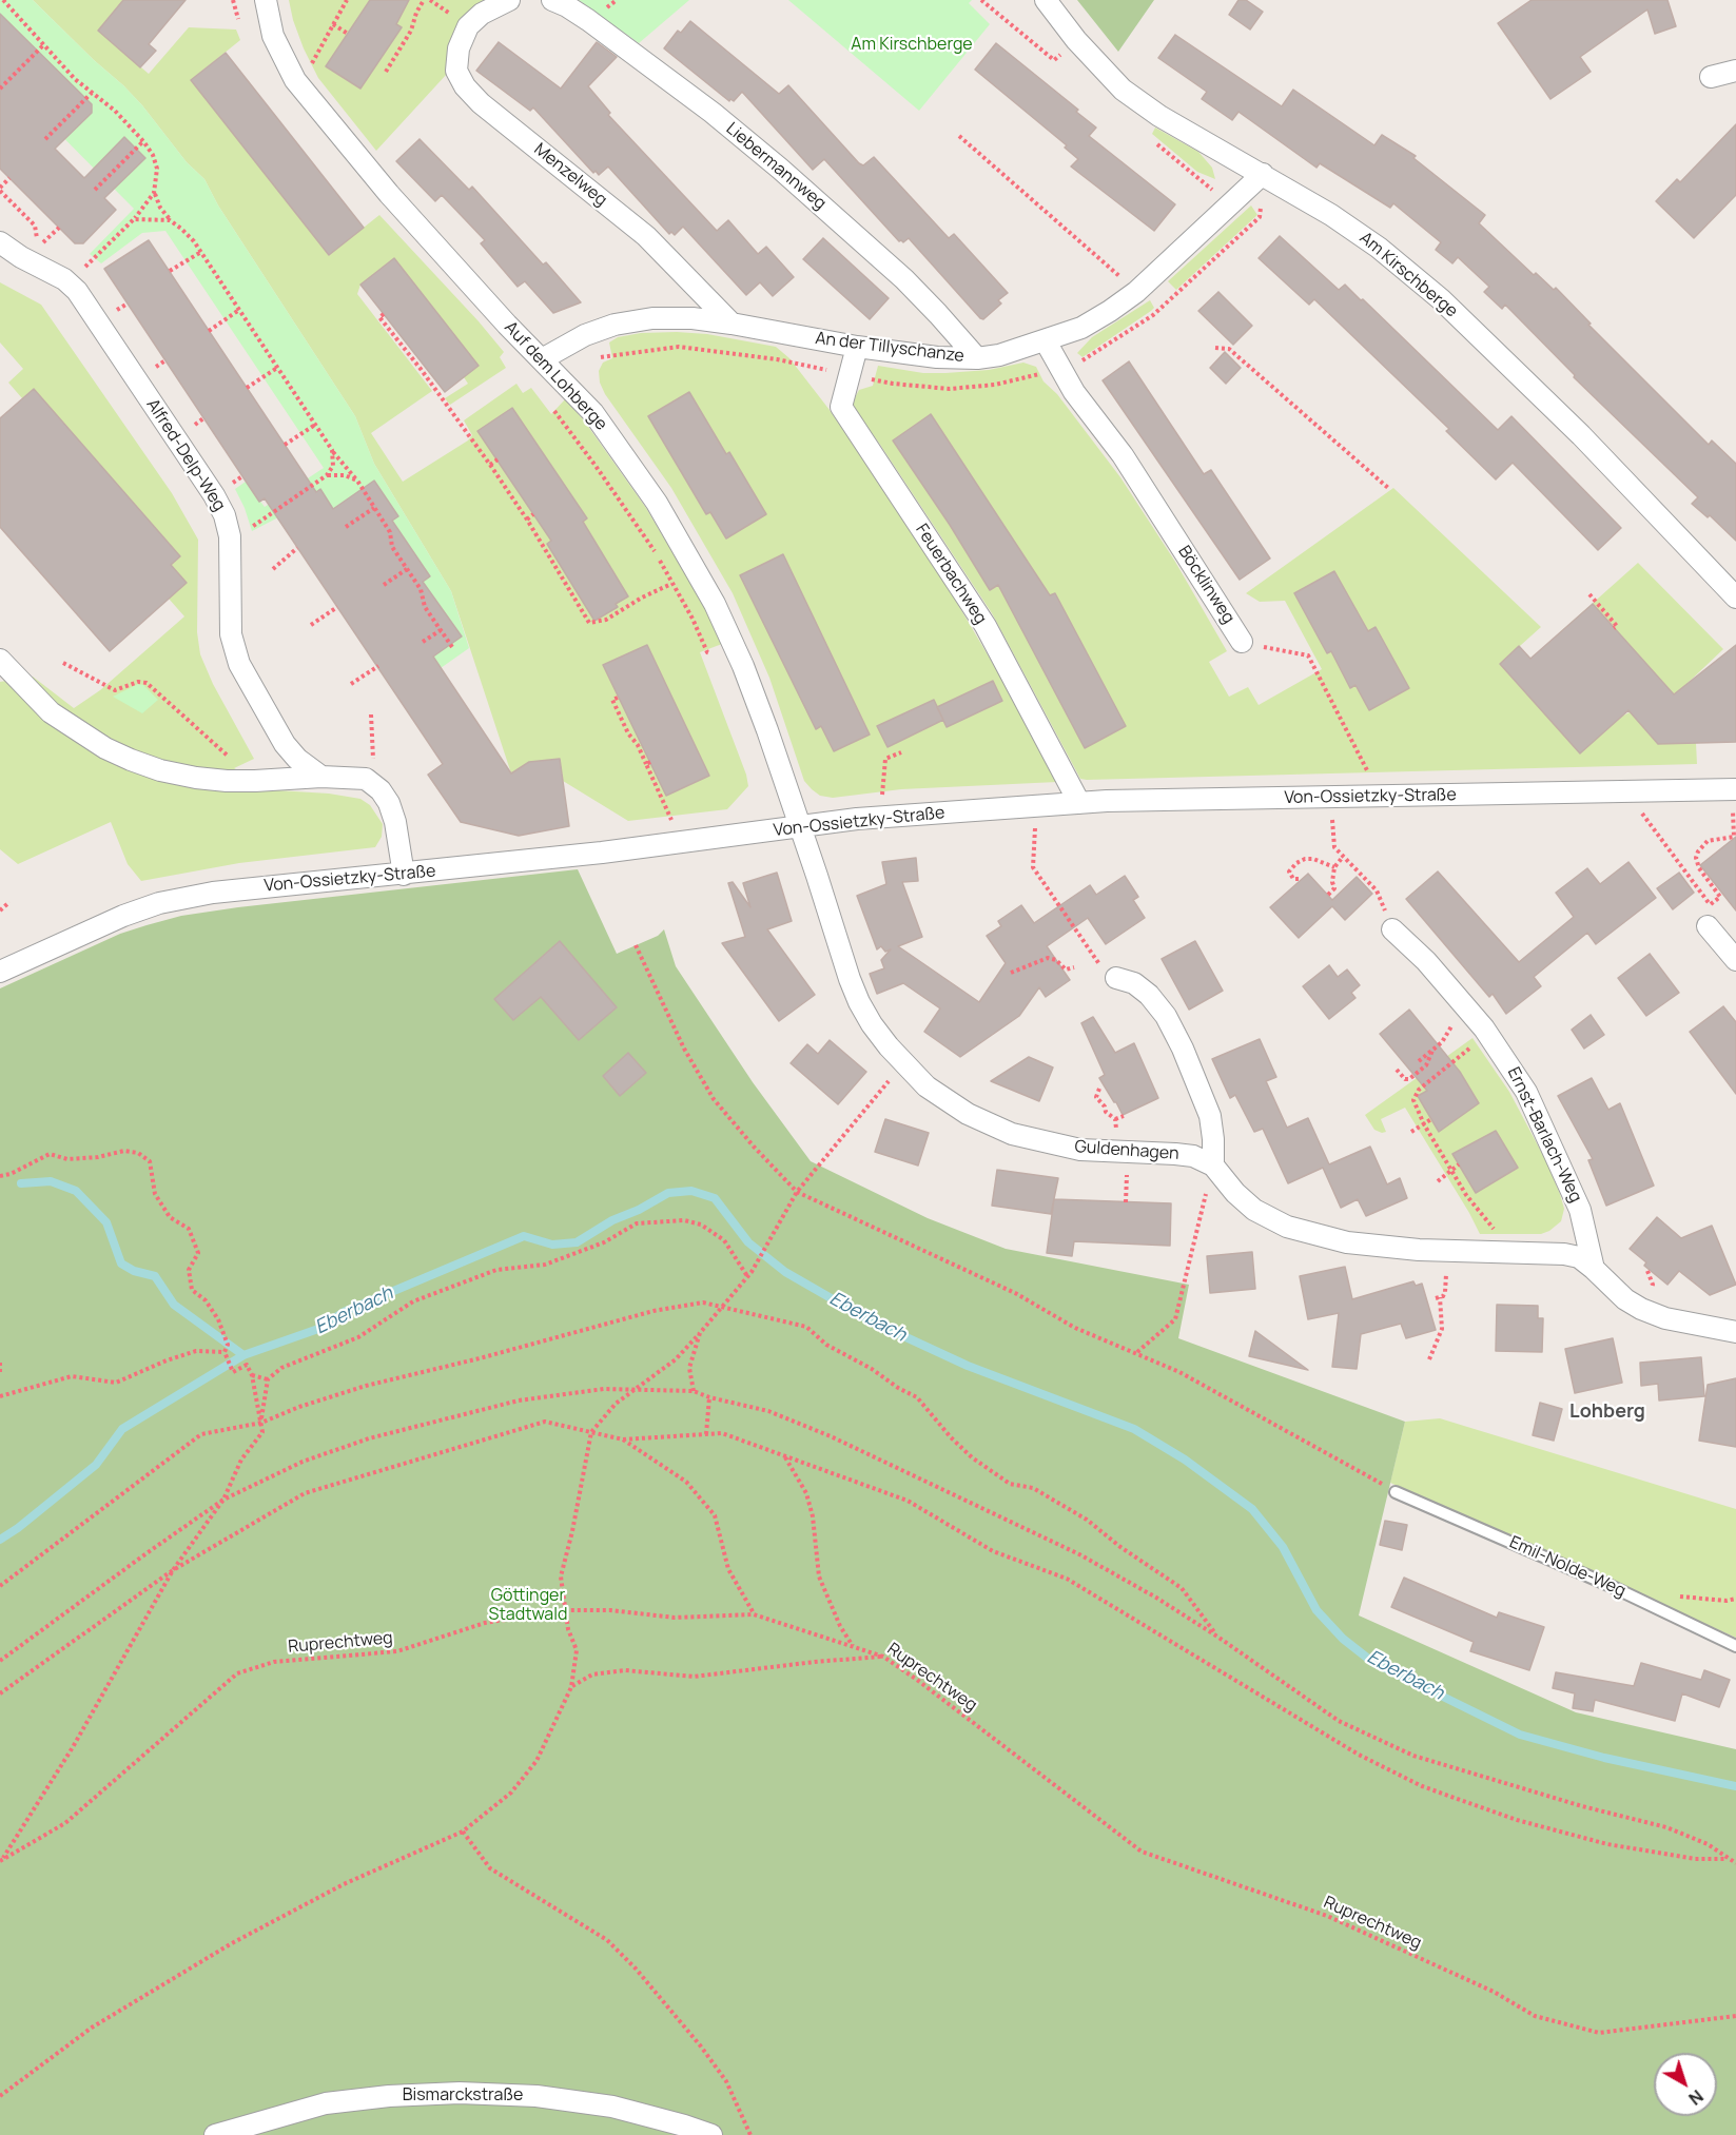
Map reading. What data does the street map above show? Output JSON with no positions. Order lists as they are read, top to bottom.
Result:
{
  "streets": {
    "street": [
      "Liebermannweg",
      "Menzelweg",
      "Am Kirschberge",
      "An der Tillyschanze",
      "Auf dem Lohberge",
      "Alfred-Delp-Weg",
      "Feuerbachweg",
      "Böcklinweg",
      "Von-Ossietzky-Straße",
      "Ernst-Barlach-Weg",
      "Guldenhagen",
      "Bismarckstraße"
    ],
    "lane": ["Emil-Nolde-Weg"],
    "path": ["Ruprechtweg"]
  },
  "crossings": [
    ["Liebermannweg", "An der Tillyschanze"],
    ["Menzelweg", "An der Tillyschanze"],
    ["Am Kirschberge", "An der Tillyschanze"],
    ["An der Tillyschanze", "Auf dem Lohberge"],
    ["An der Tillyschanze", "Feuerbachweg"],
    ["An der Tillyschanze", "Böcklinweg"],
    ["Auf dem Lohberge", "Von-Ossietzky-Straße"],
    ["Auf dem Lohberge", "Guldenhagen"],
    ["Feuerbachweg", "Von-Ossietzky-Straße"],
    ["Böcklinweg", "Von-Ossietzky-Straße"],
    ["Von-Ossietzky-Straße", "Guldenhagen"]
  ],
  "districts": ["Lohberg"],
  "water": ["Eberbach"],
  "parks": ["Am Kirschberge", "Göttinger Stadtwald"],
  "north": "bottom right"
}
